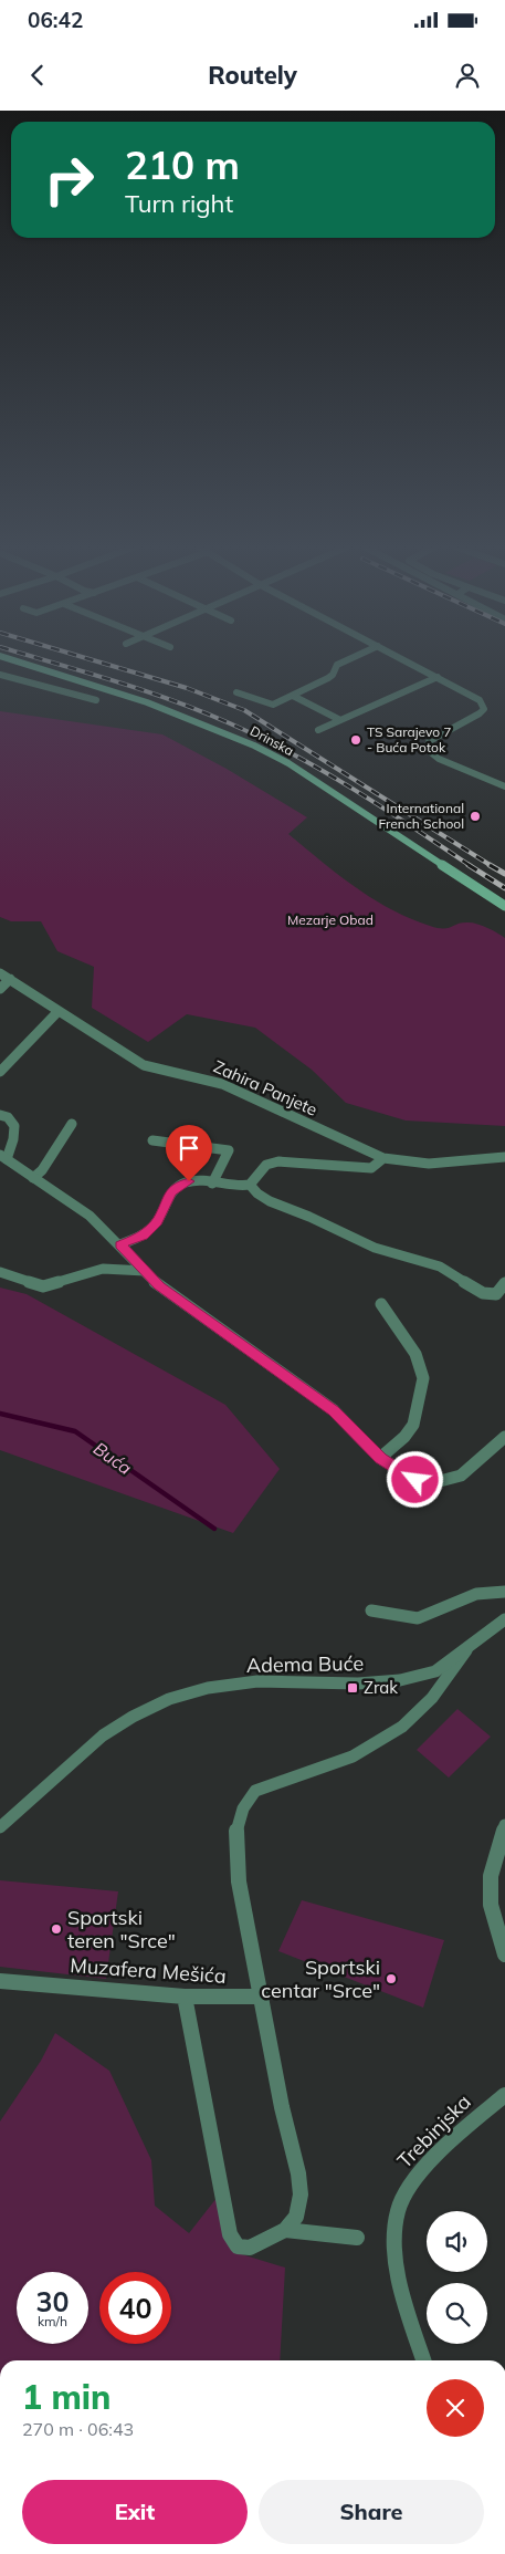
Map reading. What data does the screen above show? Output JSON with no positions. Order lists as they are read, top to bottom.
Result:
{
  "streets": {
    "main road": ["Drinska"],
    "street": [
      "Zahira Panjete",
      "Adema Buće",
      "Muzafera Mešića",
      "Trebinjska"
    ]
  },
  "water": ["Buća"],
  "parks": ["Mezarje Obad"],
  "places": {
    "other": [
      "TS Sarajevo 7 - Buća Potok",
      "International French School",
      "Sportski teren \"Srce\"",
      "Sportski centar \"Srce\""
    ],
    "transit": ["Zrak"]
  },
  "page": {
    "status": "06:42",
    "header": "Routely",
    "turn": ["210 m", "Turn right"],
    "speed": "30 km/h",
    "limit": "40",
    "heading": ["1 min", "270 m · 06:43"],
    "buttons": ["Exit", "Share"]
  }
}
